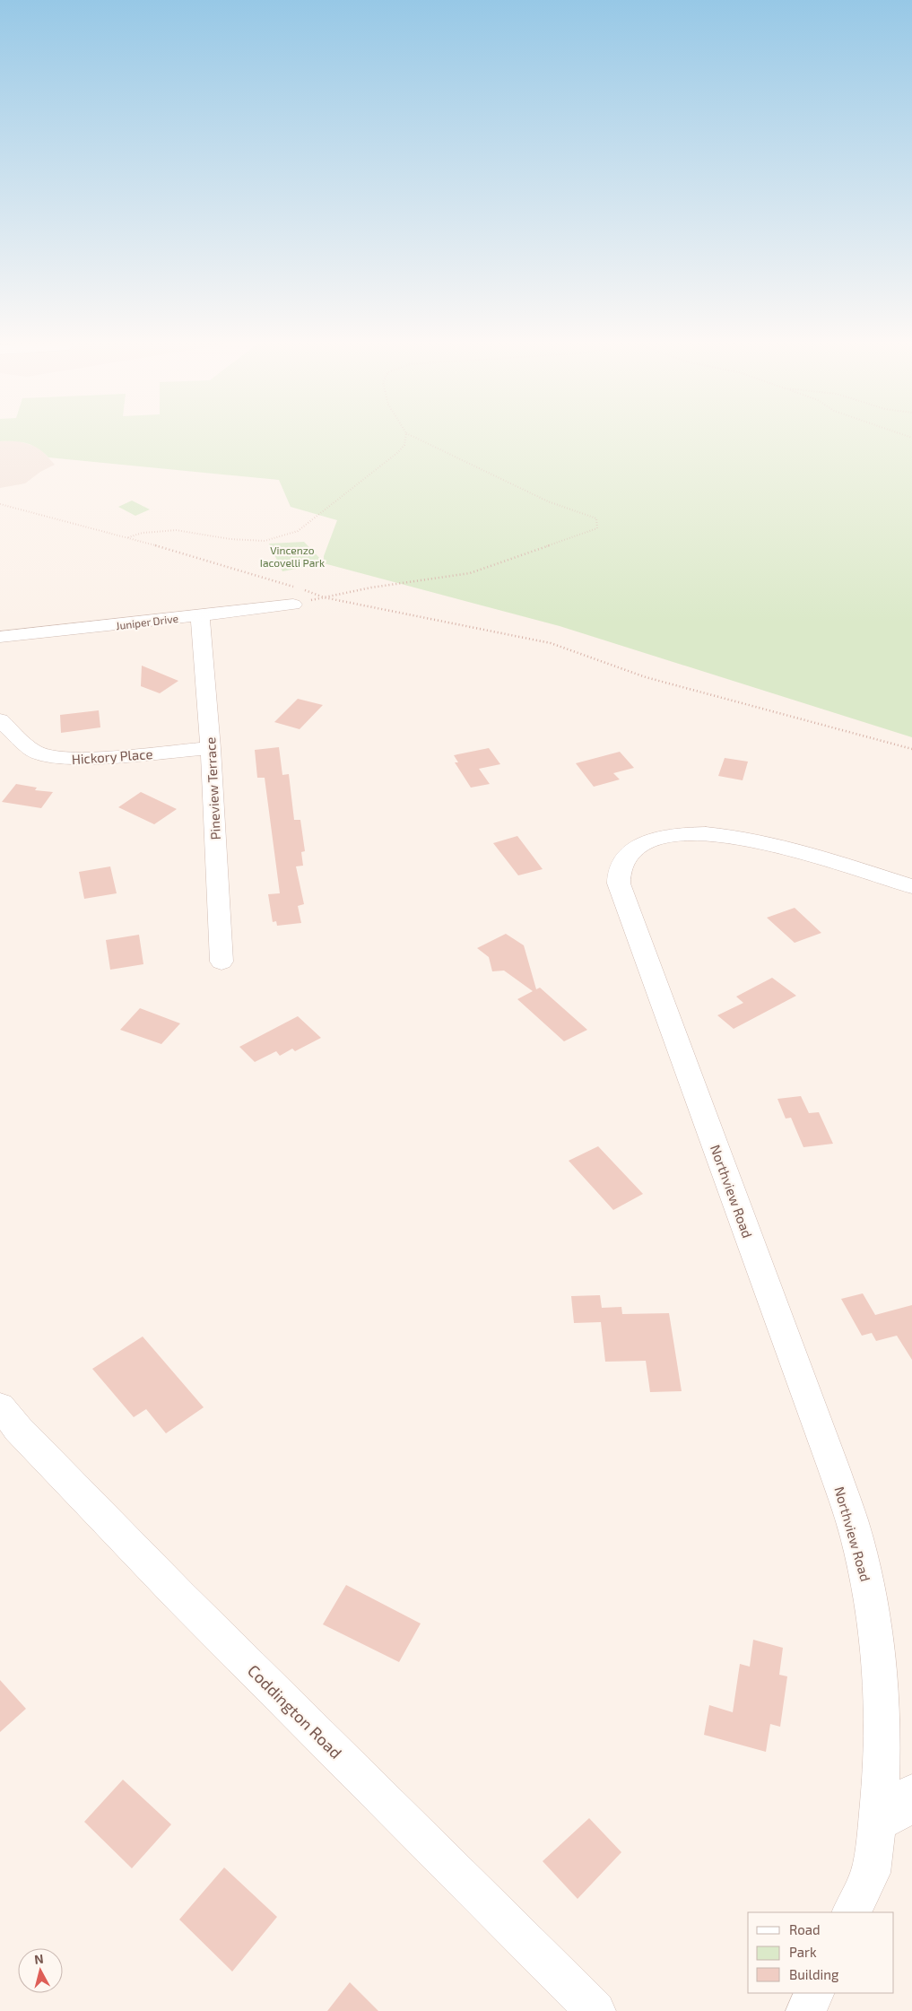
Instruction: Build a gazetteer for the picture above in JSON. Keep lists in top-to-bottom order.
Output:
{
  "streets": {
    "street": [
      "Juniper Drive",
      "Hickory Place",
      "Pineview Terrace",
      "Northview Road",
      "Coddington Road"
    ]
  },
  "crossings": [
    ["Juniper Drive", "Pineview Terrace"],
    ["Hickory Place", "Pineview Terrace"]
  ],
  "parks": ["Vincenzo Iacovelli Park"],
  "legend": ["Road", "Park", "Building"],
  "north": "top"
}
